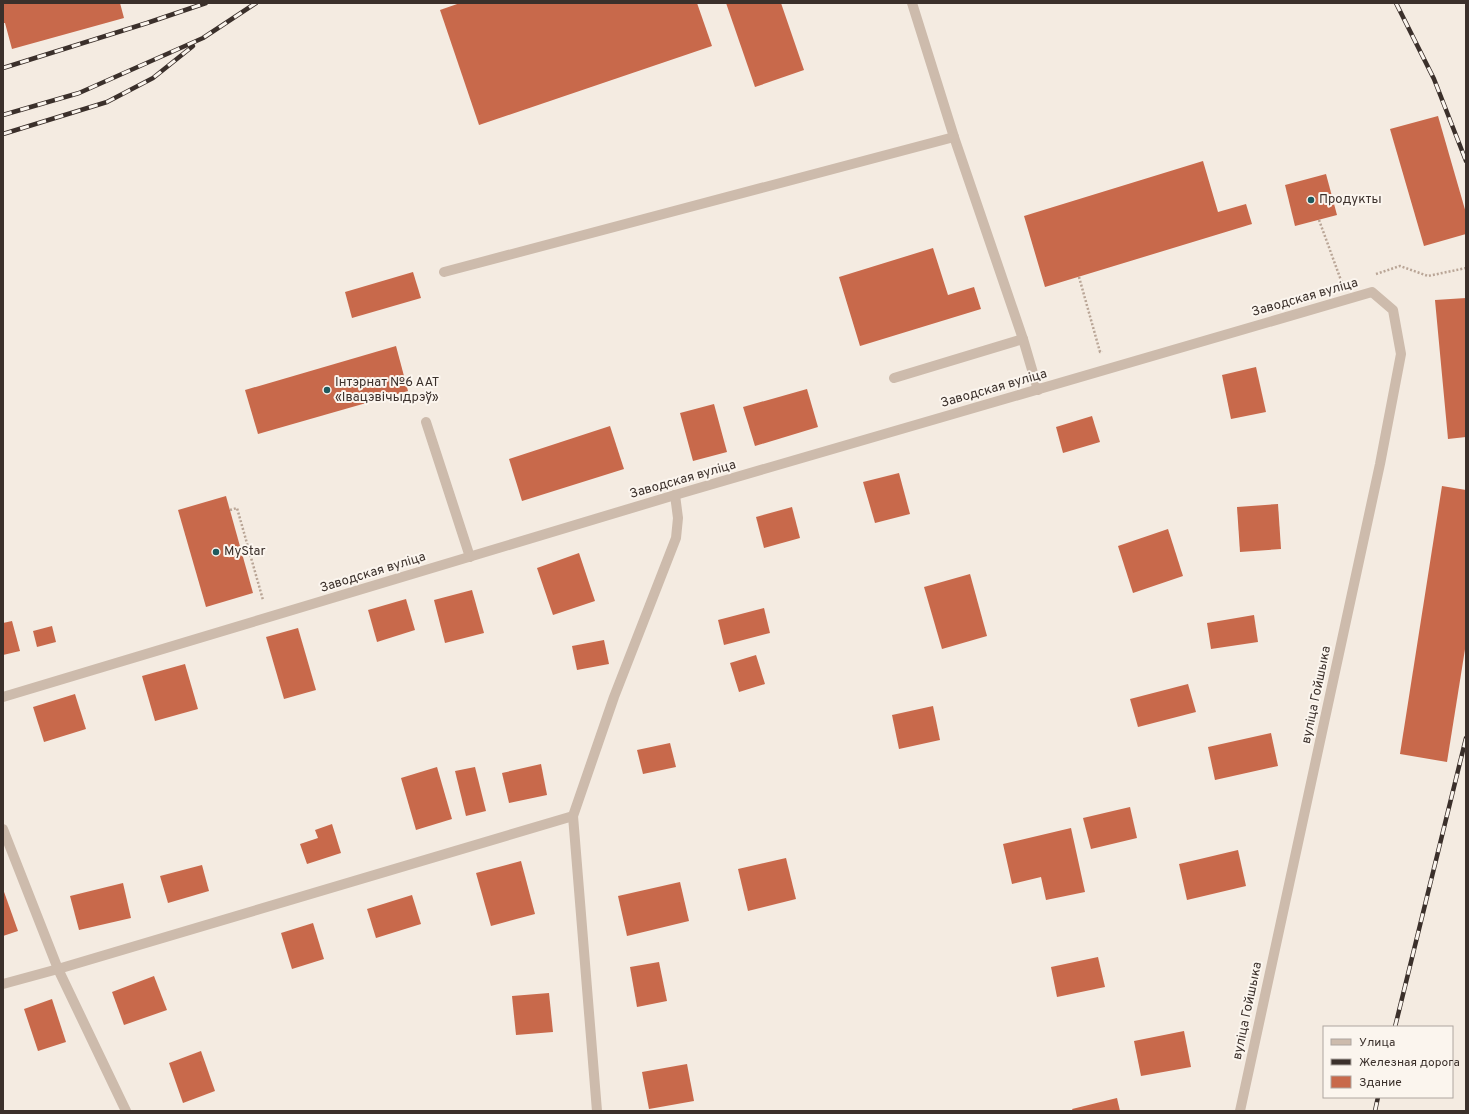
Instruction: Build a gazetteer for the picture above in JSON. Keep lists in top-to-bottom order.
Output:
{
  "streets": {
    "street": ["Заводская вуліца", "вуліца Гойшыка"]
  },
  "crossings": [
    ["Заводская вуліца", "вуліца Гойшыка"]
  ],
  "places": ["Продукты", "Інтэрнат №6 ААТ «Івацэвічыдрэў»", "MyStar"],
  "legend": ["Улица", "Железная дорога", "Здание"]
}
